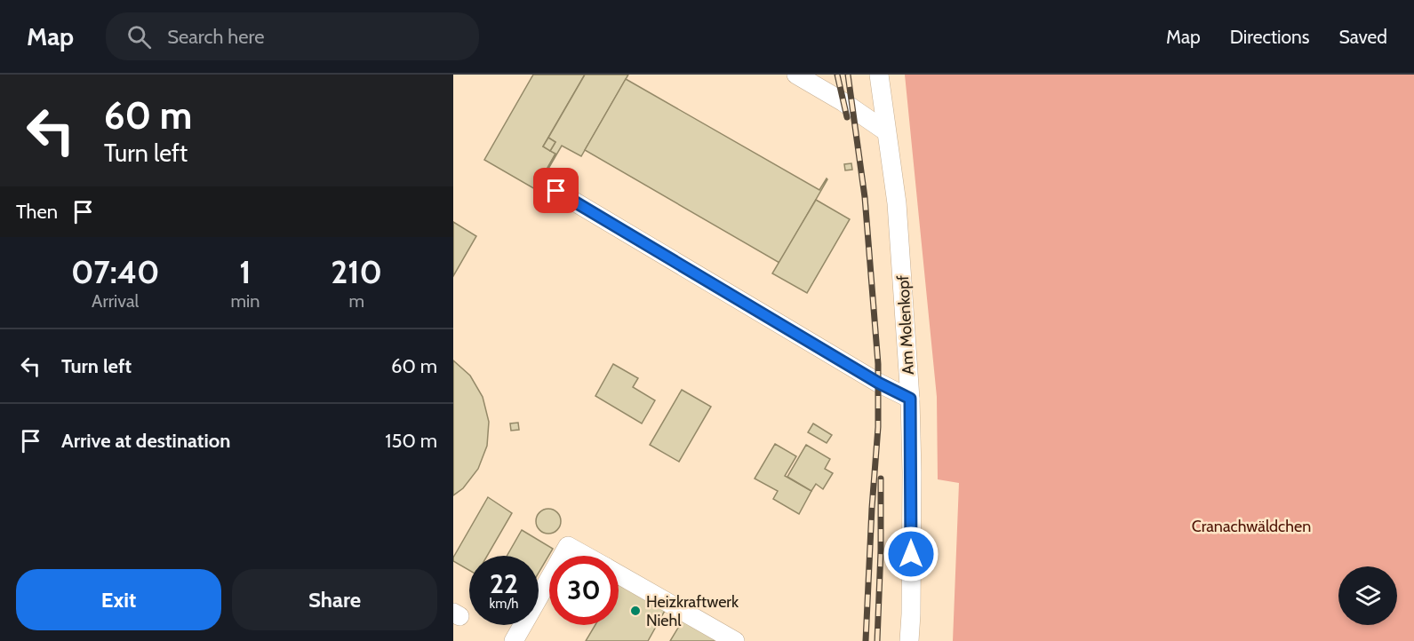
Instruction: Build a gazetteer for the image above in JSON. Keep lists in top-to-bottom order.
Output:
{
  "streets": {
    "street": ["Am Molenkopf"]
  },
  "parks": ["Cranachwäldchen"],
  "places": ["Heizkraftwerk Niehl"],
  "page": {
    "header": "Map",
    "search": "Search here",
    "nav": ["Map", "Directions", "Saved"],
    "turn": ["60 m", "Turn left"],
    "then": "Then",
    "eta": [
      "07:40",
      "Arrival",
      "1",
      "min",
      "210",
      "m"
    ],
    "list": [
      {
        "name": "Turn left",
        "value": "60 m"
      },
      {
        "name": "Arrive at destination",
        "value": "150 m"
      }
    ],
    "speed": "22 km/h",
    "limit": "30",
    "buttons": ["Exit", "Share"]
  }
}
